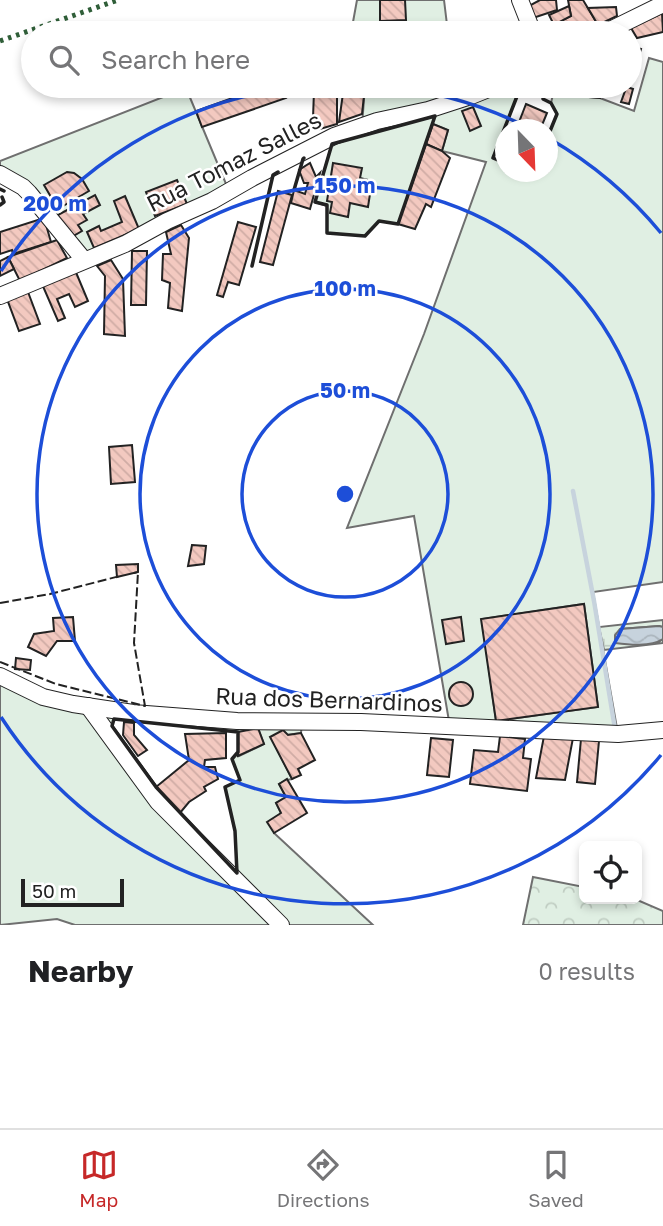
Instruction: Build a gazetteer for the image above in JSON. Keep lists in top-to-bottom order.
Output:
{
  "streets": {
    "street": ["Rua Tomaz Salles", "Rua dos Bernardinos"]
  },
  "scale_bar": "50 m",
  "north": "bottom right",
  "page": {
    "search": "Search here",
    "scale": "50 m",
    "heading": ["Nearby", "0 results"],
    "nav": ["Map", "Directions", "Saved"]
  },
  "rings": [
    "150 m",
    "200 m",
    "100 m",
    "50 m"
  ]
}
